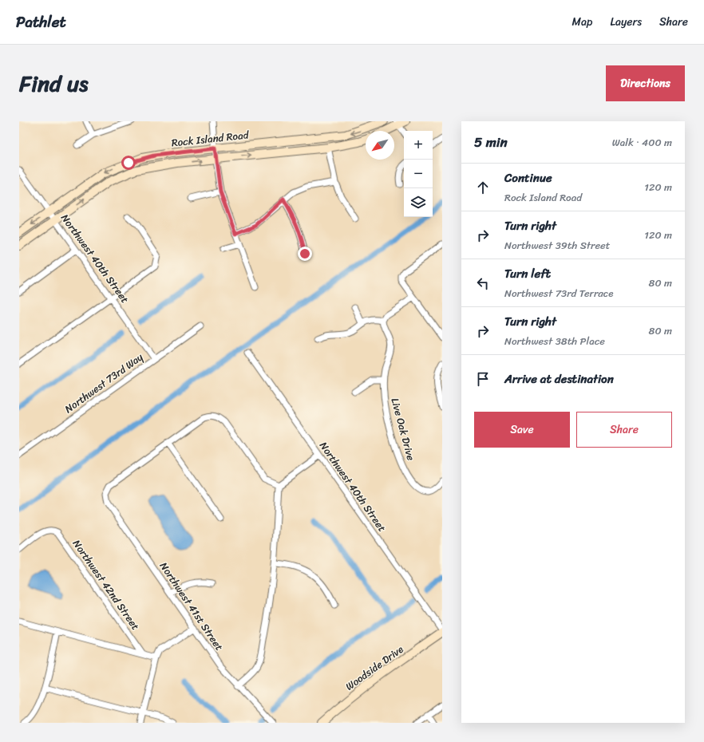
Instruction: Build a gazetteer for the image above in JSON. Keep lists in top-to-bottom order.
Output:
{
  "streets": {
    "main road": ["Rock Island Road", "Woodside Drive"],
    "street": [
      "Northwest 40th Street",
      "Northwest 73rd Way",
      "Live Oak Drive",
      "Northwest 42nd Street",
      "Northwest 41st Street"
    ]
  },
  "crossings": [
    ["Rock Island Road", "Northwest 40th Street"],
    ["Northwest 40th Street", "Northwest 73rd Way"],
    ["Northwest 40th Street", "Woodside Drive"]
  ],
  "north": "bottom left",
  "page": {
    "header": "Pathlet",
    "nav": ["Map", "Layers", "Share"],
    "title": "Find us",
    "buttons": [
      "Directions",
      ["Save", "Share"]
    ],
    "heading": ["5 min", "Walk · 400 m"],
    "map_buttons": ["+", "−"],
    "list": [
      ["Continue", "Rock Island Road", "120 m"],
      ["Turn right", "Northwest 39th Street", "120 m"],
      ["Turn left", "Northwest 73rd Terrace", "80 m"],
      ["Turn right", "Northwest 38th Place", "80 m"],
      "Arrive at destination"
    ]
  }
}
